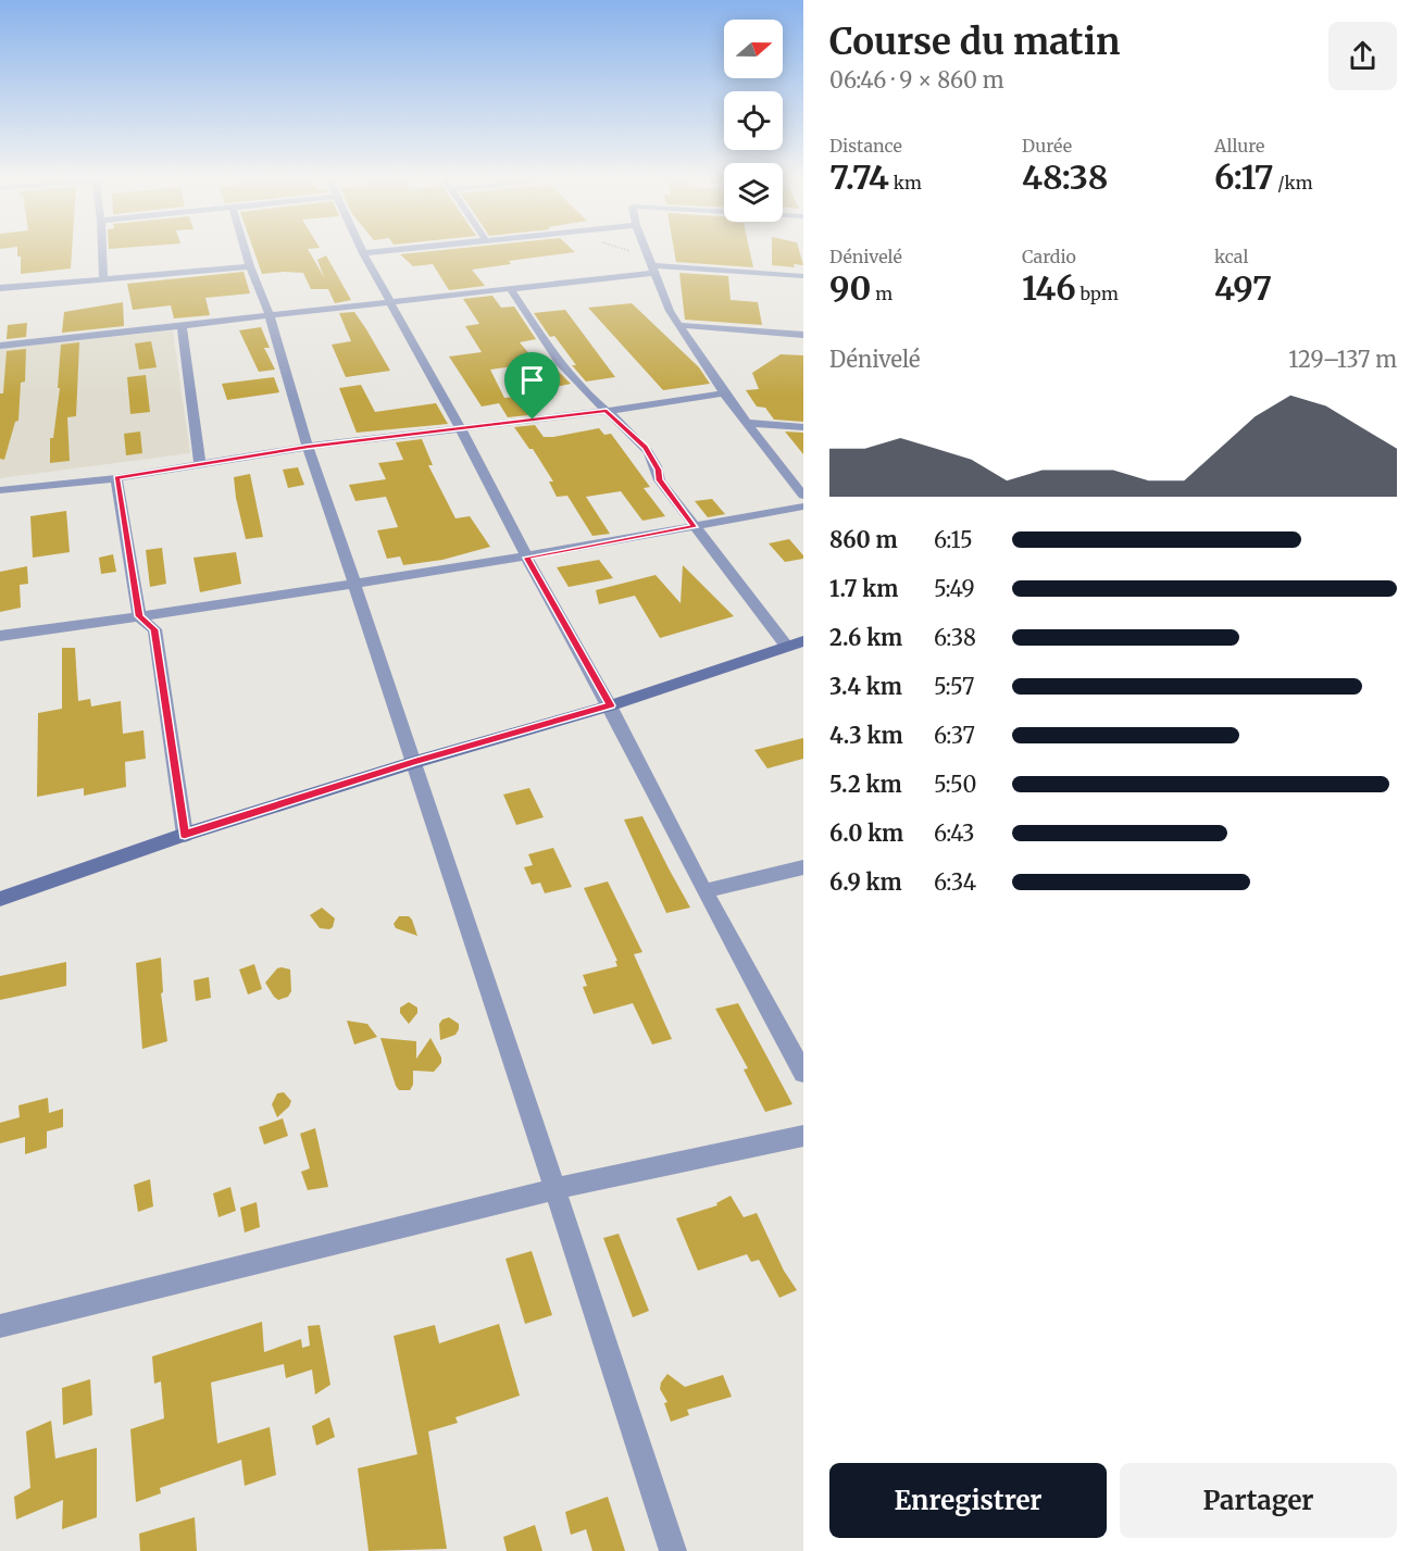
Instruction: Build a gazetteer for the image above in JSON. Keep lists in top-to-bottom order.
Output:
{
  "north": "right",
  "page": {
    "heading": ["Course du matin", "06:46 · 9 × 860 m"],
    "stats": [
      ["Distance", "7.74 km"],
      ["Durée", "48:38"],
      ["Allure", "6:17 /km"],
      ["Dénivelé", "90 m"],
      ["Cardio", "146 bpm"],
      ["kcal", "497"]
    ],
    "chart": ["Dénivelé", "129–137 m"],
    "list": [
      {
        "name": "860 m",
        "note": "6:15"
      },
      {
        "name": "1.7 km",
        "note": "5:49"
      },
      {
        "name": "2.6 km",
        "note": "6:38"
      },
      {
        "name": "3.4 km",
        "note": "5:57"
      },
      {
        "name": "4.3 km",
        "note": "6:37"
      },
      {
        "name": "5.2 km",
        "note": "5:50"
      },
      {
        "name": "6.0 km",
        "note": "6:43"
      },
      {
        "name": "6.9 km",
        "note": "6:34"
      }
    ],
    "buttons": ["Enregistrer", "Partager"]
  }
}
